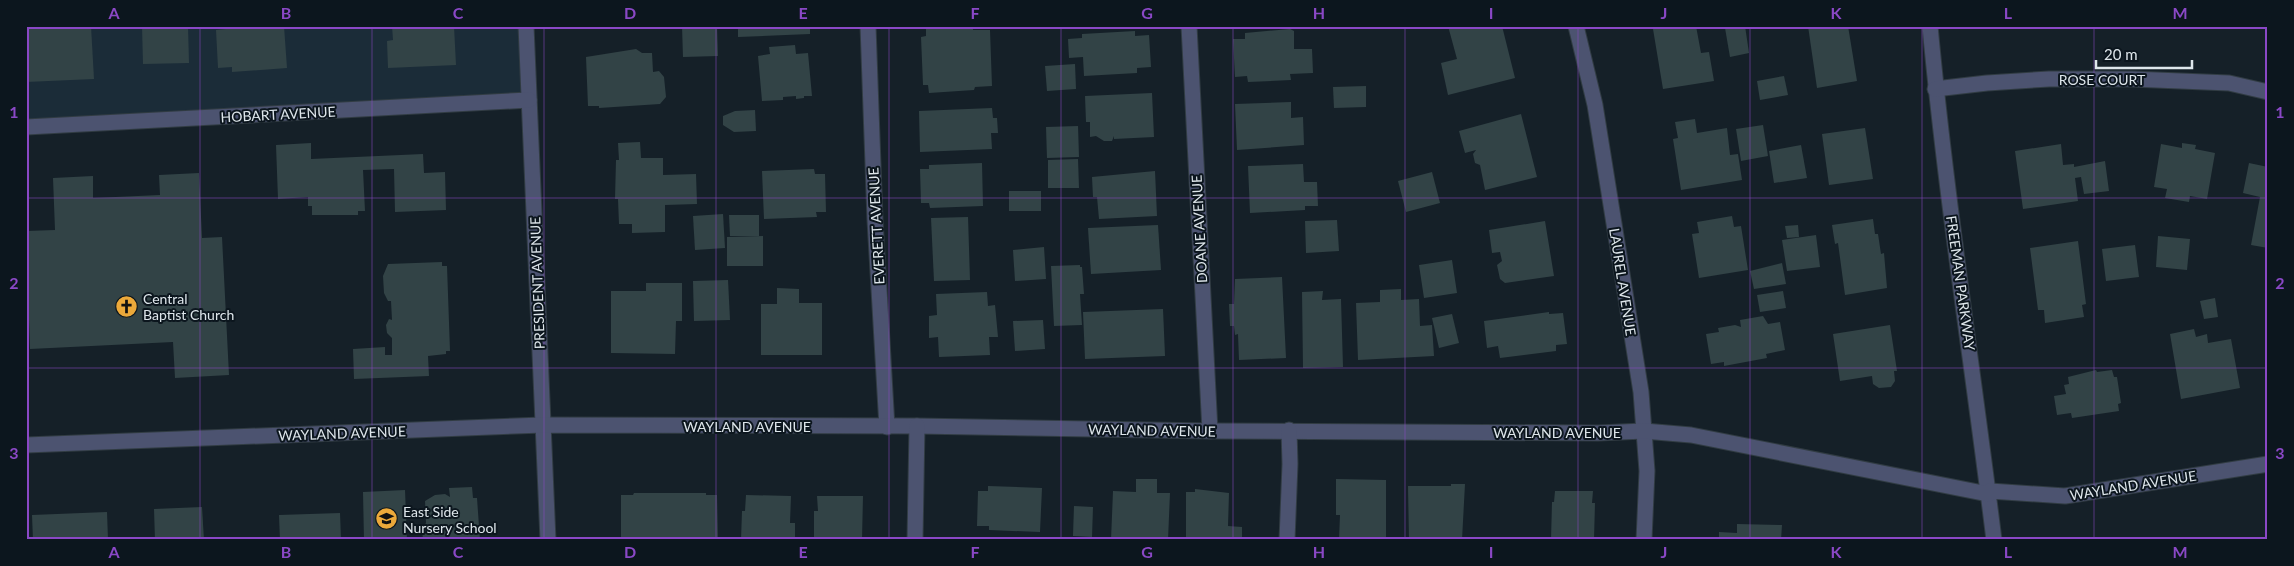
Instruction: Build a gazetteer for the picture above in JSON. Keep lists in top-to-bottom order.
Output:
{
  "streets": {
    "street": [
      "ROSE COURT",
      "HOBART AVENUE",
      "EVERETT AVENUE",
      "DOANE AVENUE",
      "LAUREL AVENUE",
      "PRESIDENT AVENUE",
      "FREEMAN PARKWAY",
      "WAYLAND AVENUE"
    ]
  },
  "crossings": [
    ["ROSE COURT", "FREEMAN PARKWAY"],
    ["HOBART AVENUE", "PRESIDENT AVENUE"],
    ["EVERETT AVENUE", "WAYLAND AVENUE"],
    ["DOANE AVENUE", "WAYLAND AVENUE"],
    ["LAUREL AVENUE", "WAYLAND AVENUE"],
    ["PRESIDENT AVENUE", "WAYLAND AVENUE"],
    ["FREEMAN PARKWAY", "WAYLAND AVENUE"]
  ],
  "places": {
    "church": ["Central Baptist Church"],
    "school or university": ["East Side Nursery School"]
  },
  "scale_bar": "20 m",
  "grid": {
    "columns": [
      "A",
      "B",
      "C",
      "D",
      "E",
      "F",
      "G",
      "H",
      "I",
      "J",
      "K",
      "L",
      "M"
    ],
    "rows": ["1", "2", "3"]
  }
}
